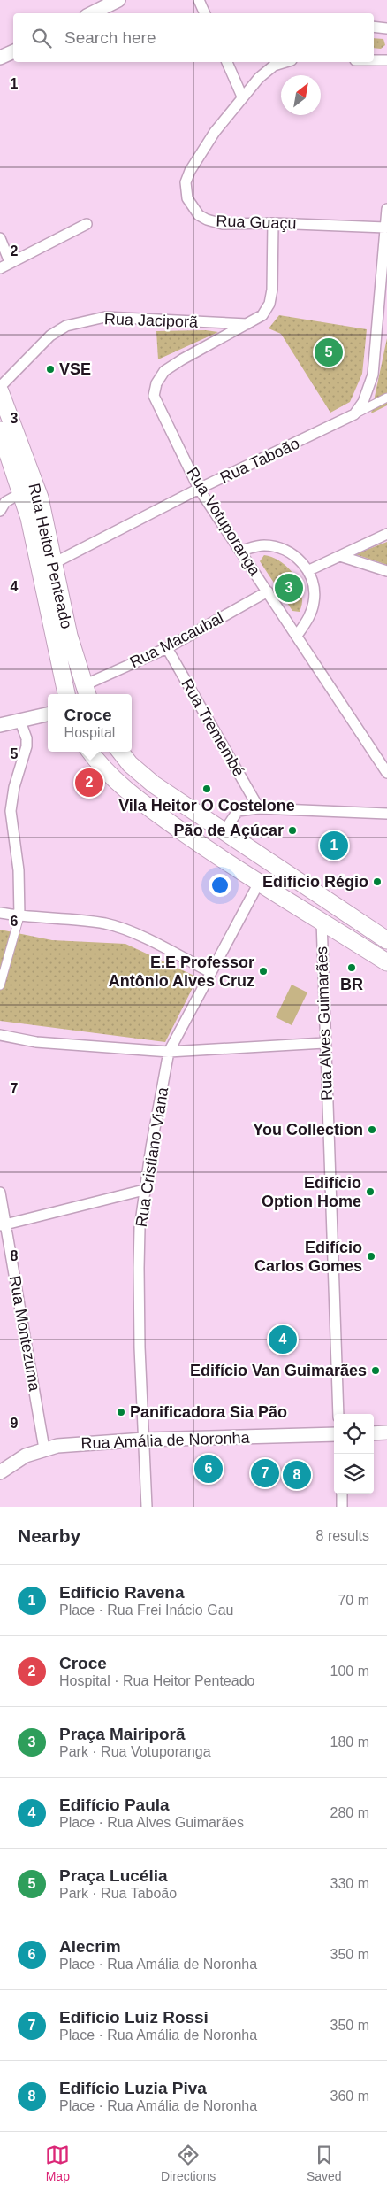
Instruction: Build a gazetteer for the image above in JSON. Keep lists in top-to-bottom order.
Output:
{
  "streets": {
    "main road": ["Rua Heitor Penteado"],
    "street": [
      "Rua Guaçu",
      "Rua Jaciporã",
      "Rua Taboão",
      "Rua Votuporanga",
      "Rua Macaubal",
      "Rua Tremembé",
      "Rua Alves Guimarães",
      "Rua Cristiano Viana",
      "Rua Montezuma",
      "Rua Amália de Noronha"
    ]
  },
  "crossings": [
    ["Rua Guaçu", "Rua Votuporanga"],
    ["Rua Jaciporã", "Rua Votuporanga"],
    ["Rua Taboão", "Rua Votuporanga"],
    ["Rua Taboão", "Rua Heitor Penteado"],
    ["Rua Votuporanga", "Rua Macaubal"],
    ["Rua Heitor Penteado", "Rua Macaubal"],
    ["Rua Macaubal", "Rua Tremembé"],
    ["Rua Cristiano Viana", "Rua Amália de Noronha"],
    ["Rua Montezuma", "Rua Amália de Noronha"]
  ],
  "places": [
    "VSE",
    "Vila Heitor O Costelone",
    "Pão de Açúcar",
    "Edifício Régio",
    "BR",
    "E.E Professor Antônio Alves Cruz",
    "You Collection",
    "Edifício Option Home",
    "Edifício Carlos Gomes",
    "Edifício Van Guimarães",
    "Panificadora Sia Pão"
  ],
  "north": "top right",
  "page": {
    "search": "Search here",
    "pins": [
      "5",
      "3",
      "2",
      "1",
      "4",
      "6",
      "7",
      "8"
    ],
    "popup": ["Croce", "Hospital"],
    "heading": ["Nearby", "8 results"],
    "list": [
      {
        "mark": "1",
        "name": "Edifício Ravena",
        "note": "Place · Rua Frei Inácio Gau",
        "value": "70 m"
      },
      {
        "mark": "2",
        "name": "Croce",
        "note": "Hospital · Rua Heitor Penteado",
        "value": "100 m"
      },
      {
        "mark": "3",
        "name": "Praça Mairiporã",
        "note": "Park · Rua Votuporanga",
        "value": "180 m"
      },
      {
        "mark": "4",
        "name": "Edifício Paula",
        "note": "Place · Rua Alves Guimarães",
        "value": "280 m"
      },
      {
        "mark": "5",
        "name": "Praça Lucélia",
        "note": "Park · Rua Taboão",
        "value": "330 m"
      },
      {
        "mark": "6",
        "name": "Alecrim",
        "note": "Place · Rua Amália de Noronha",
        "value": "350 m"
      },
      {
        "mark": "7",
        "name": "Edifício Luiz Rossi",
        "note": "Place · Rua Amália de Noronha",
        "value": "350 m"
      },
      {
        "mark": "8",
        "name": "Edifício Luzia Piva",
        "note": "Place · Rua Amália de Noronha",
        "value": "360 m"
      }
    ],
    "nav": ["Map", "Directions", "Saved"]
  },
  "grid": {
    "rows": [
      "1",
      "2",
      "3",
      "4",
      "5",
      "6",
      "7",
      "8",
      "9"
    ]
  }
}
